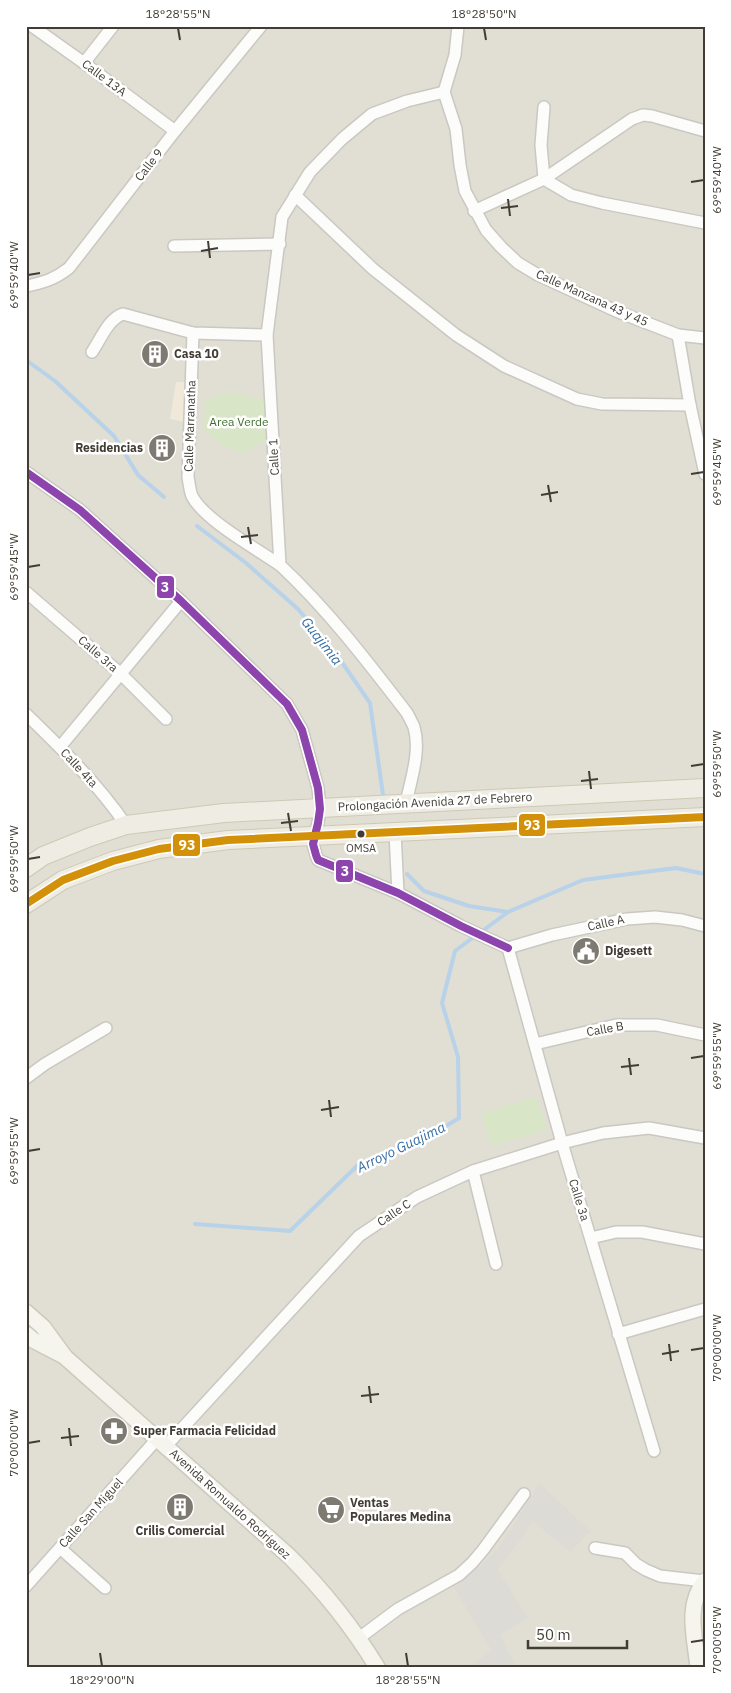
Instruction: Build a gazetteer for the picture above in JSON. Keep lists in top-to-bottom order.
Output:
{
  "streets": {
    "main road": ["Prolongación Avenida 27 de Febrero", "Avenida Romualdo Rodríguez"],
    "street": [
      "Calle 13A",
      "Calle 9",
      "Calle Manzana 43 y 45",
      "Calle Marranatha",
      "Calle 1",
      "Calle 3ra",
      "Calle 4ta",
      "Calle A",
      "Calle B",
      "Calle 3a",
      "Calle C",
      "Calle San Miguel"
    ]
  },
  "crossings": [
    ["Calle 13A", "Calle 9"],
    ["Calle Manzana 43 y 45", "Calle 1"],
    ["Calle Marranatha", "Calle 1"],
    ["Calle 4ta", "Prolongación Avenida 27 de Febrero"],
    ["Calle A", "Calle 3a"],
    ["Calle B", "Calle 3a"],
    ["Calle 3a", "Calle C"],
    ["Calle C", "Avenida Romualdo Rodríguez"],
    ["Calle C", "Calle San Miguel"],
    ["Avenida Romualdo Rodríguez", "Calle San Miguel"]
  ],
  "water": ["Guajimia", "Arroyo Guajima"],
  "parks": ["Area Verde"],
  "places": {
    "building": ["Casa 10", "Residencias", "Crilis Comercial"],
    "other": ["OMSA"],
    "public building": ["Digesett"],
    "pharmacy": ["Super Farmacia Felicidad"],
    "supermarket": ["Ventas Populares Medina"]
  },
  "lines": ["transit line 3", "transit line 93"],
  "scale_bar": "50 m",
  "coordinates": [
    "18°28'55\"N",
    "18°28'50\"N",
    "69°59'40\"W",
    "69°59'45\"W",
    "69°59'50\"W",
    "69°59'55\"W",
    "70°00'00\"W",
    "70°00'05\"W",
    "18°29'00\"N"
  ]
}
